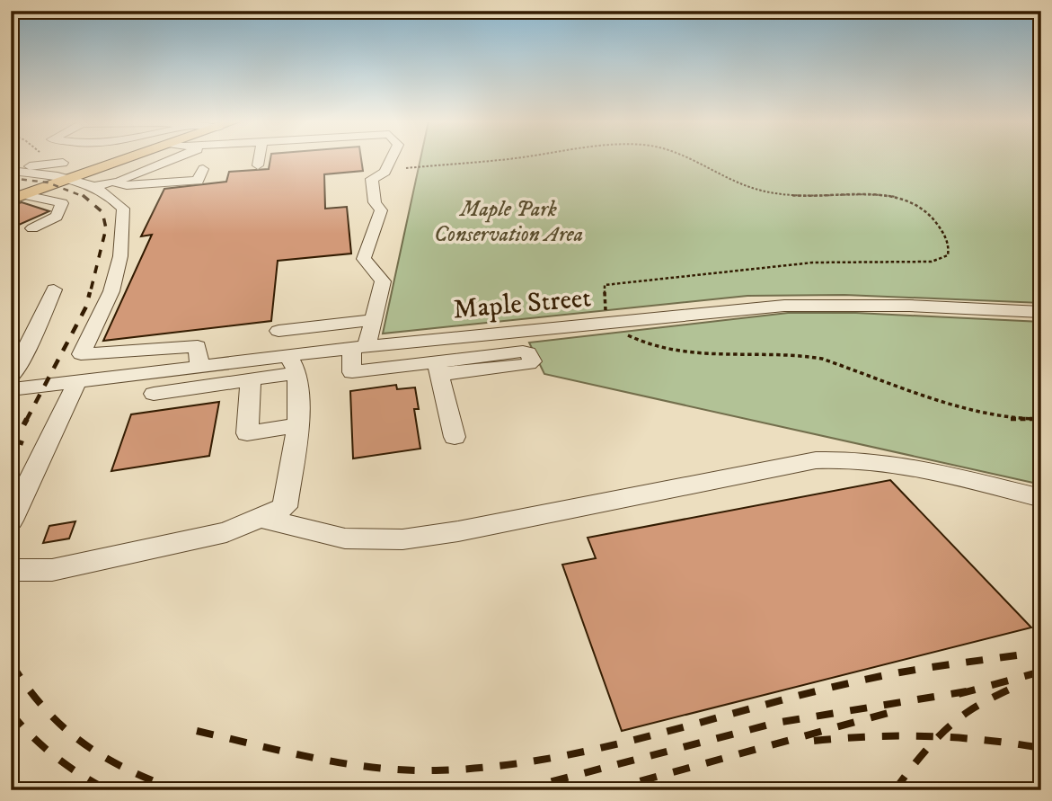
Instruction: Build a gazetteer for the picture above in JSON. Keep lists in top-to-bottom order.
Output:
{
  "streets": {
    "street": ["Maple Street"]
  },
  "parks": ["Maple Park Conservation Area"]
}
